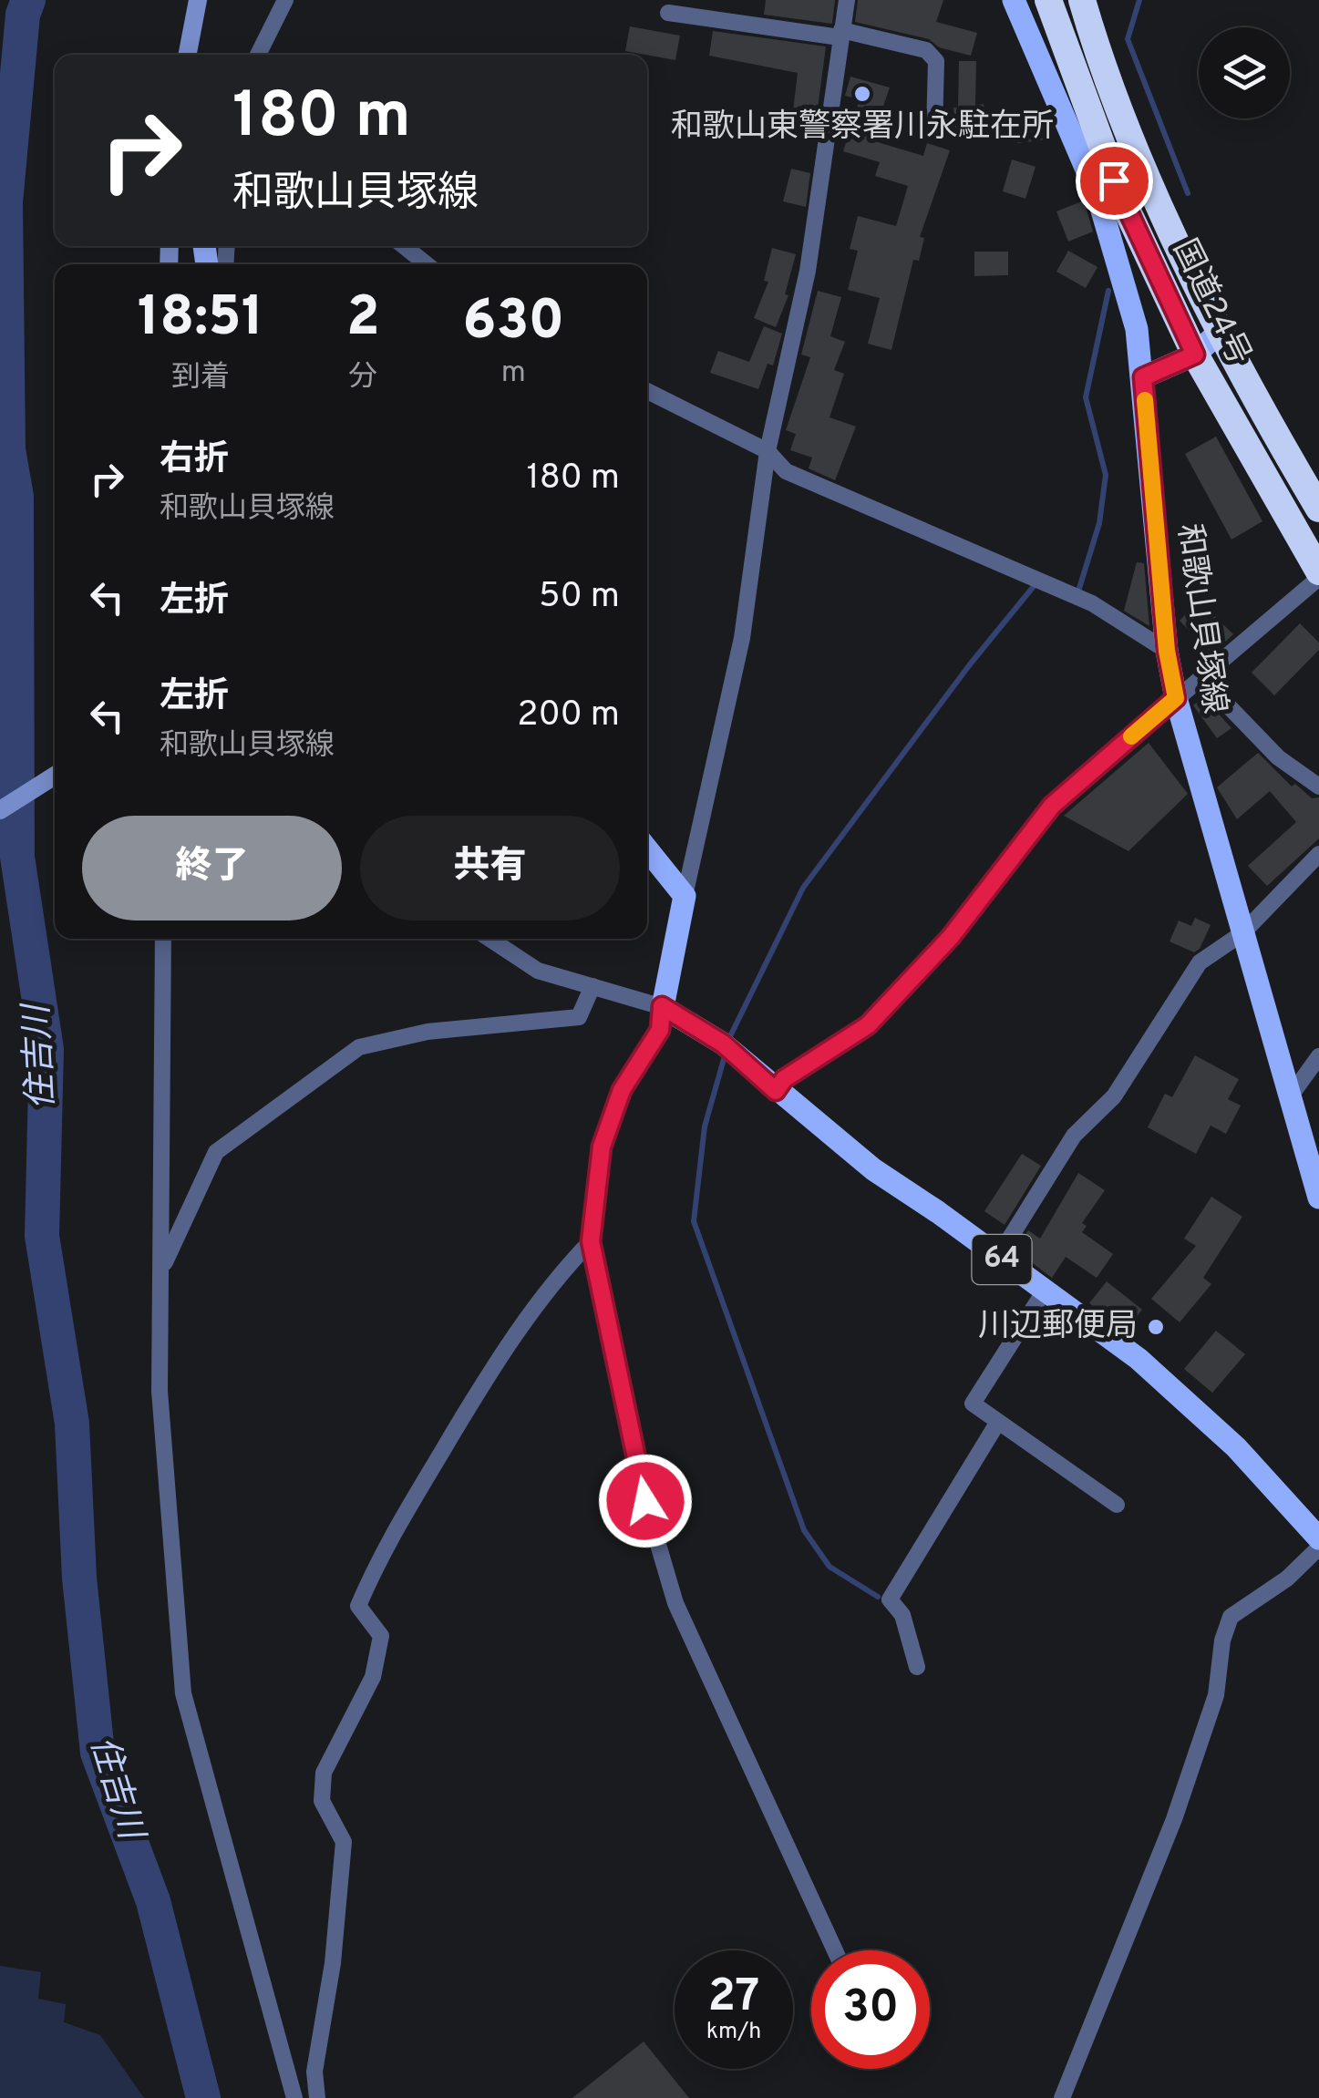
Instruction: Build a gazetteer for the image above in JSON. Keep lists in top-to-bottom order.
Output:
{
  "streets": {
    "highway": ["国道24号"],
    "main road": ["和歌山貝塚線", "64"]
  },
  "water": ["住吉川"],
  "places": ["和歌山東警察署川永駐在所", "川辺郵便局"],
  "page": {
    "turn": ["180 m", "和歌山貝塚線"],
    "eta": [
      "18:51",
      "到着",
      "2",
      "分",
      "630",
      "m"
    ],
    "list": [
      {
        "name": "右折",
        "note": "和歌山貝塚線",
        "value": "180 m"
      },
      {
        "name": "左折",
        "value": "50 m"
      },
      {
        "name": "左折",
        "note": "和歌山貝塚線",
        "value": "200 m"
      }
    ],
    "buttons": ["終了", "共有"],
    "speed": "27 km/h",
    "limit": "30"
  }
}
